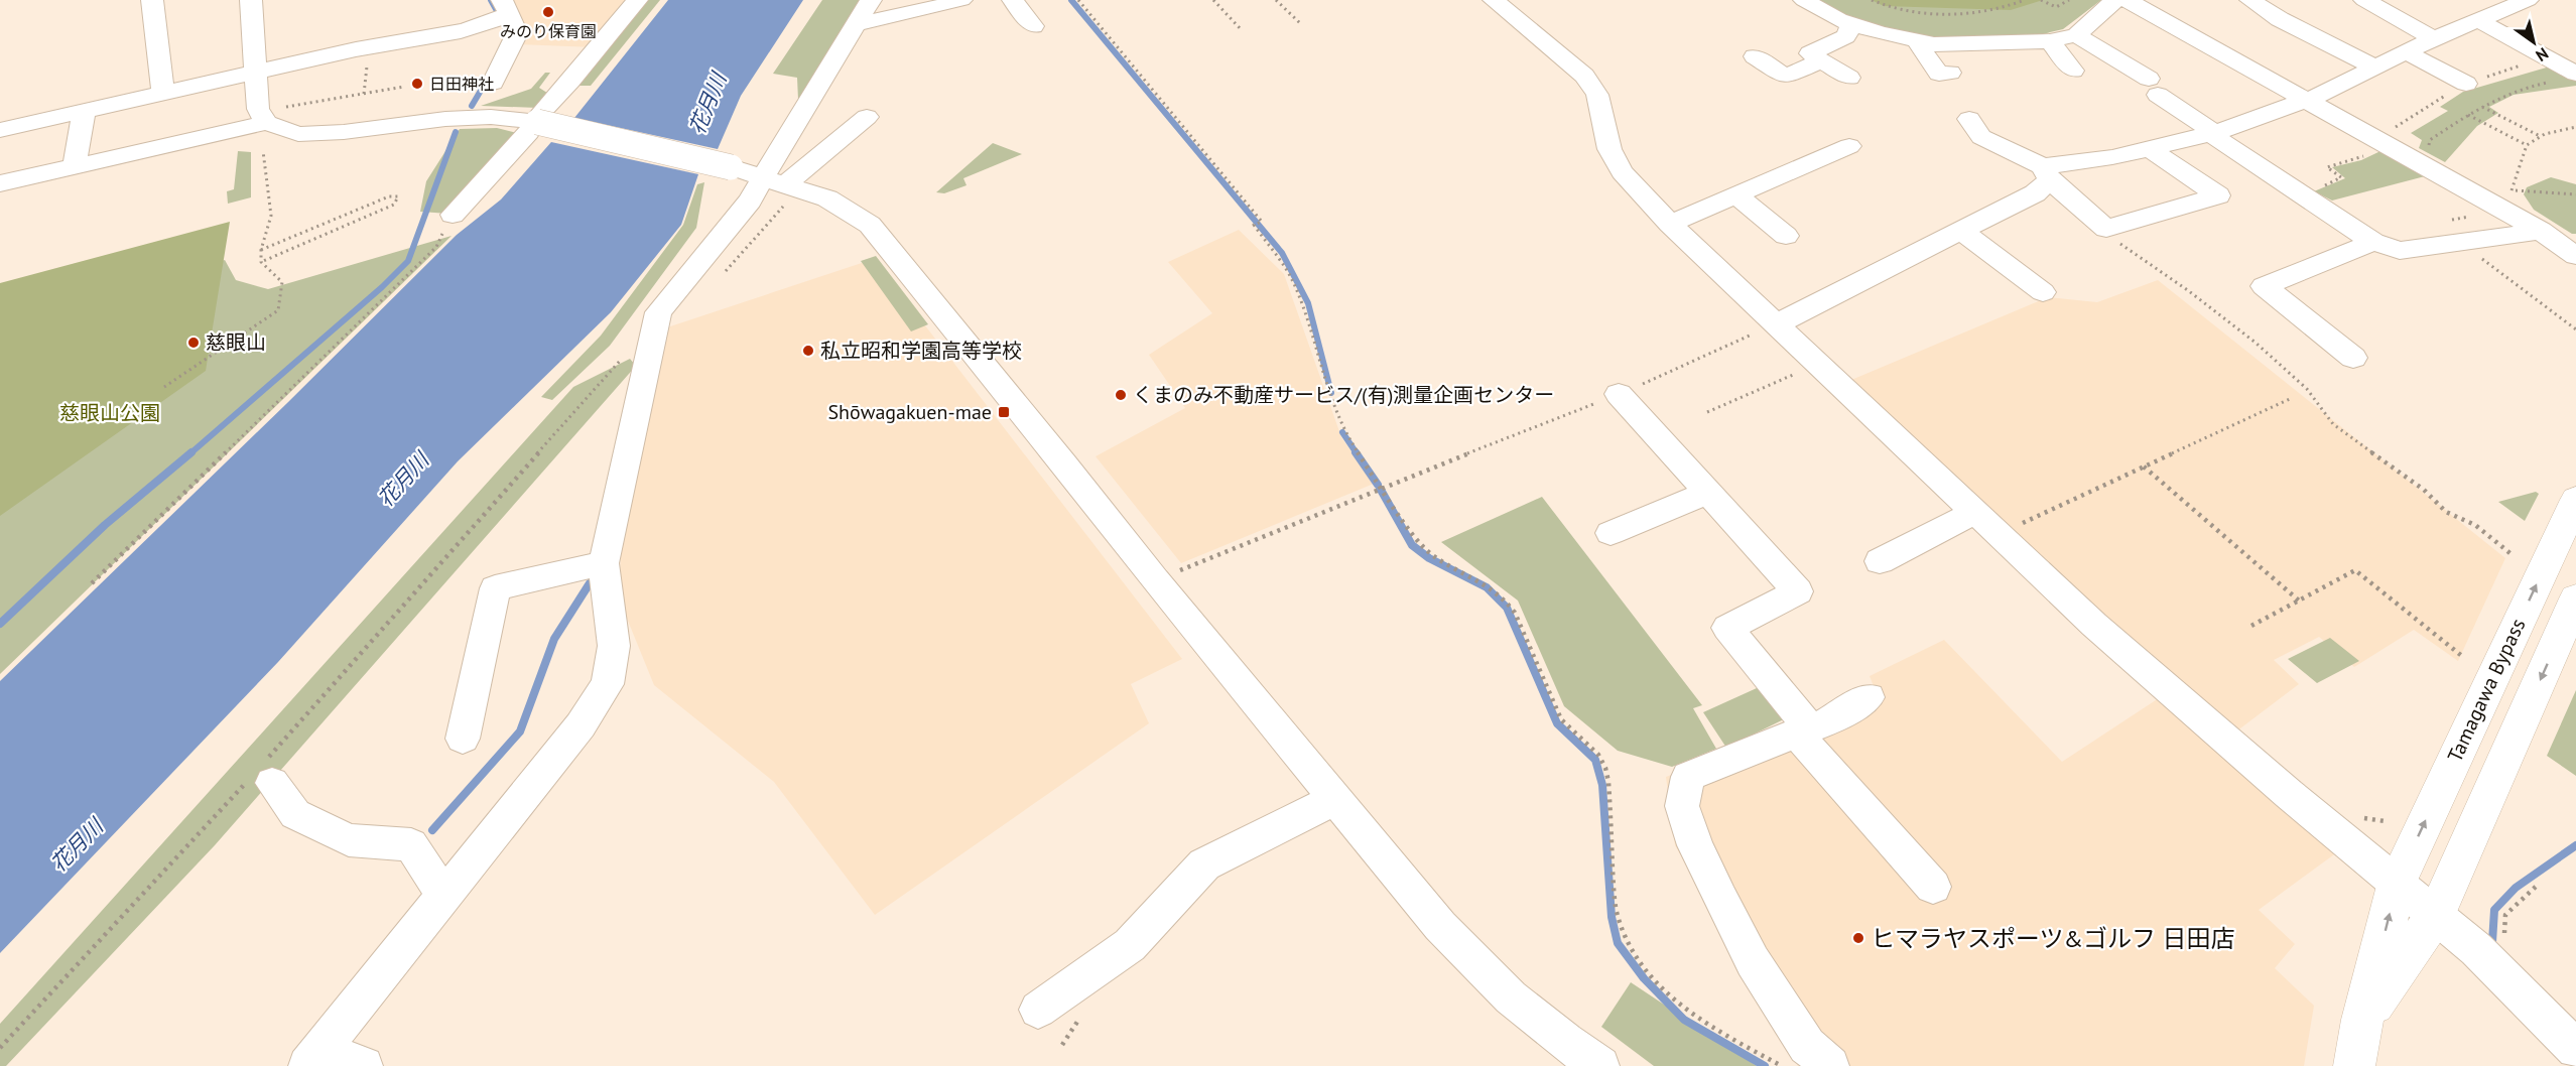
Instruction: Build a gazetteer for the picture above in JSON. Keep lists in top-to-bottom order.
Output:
{
  "streets": {
    "highway": ["Tamagawa Bypass"]
  },
  "water": ["花月川"],
  "parks": ["慈眼山公園"],
  "places": {
    "other": [
      "みのり保育園",
      "日田神社",
      "慈眼山",
      "私立昭和学園高等学校",
      "くまのみ不動産サービス/(有)測量企画センター",
      "ヒマラヤスポーツ&ゴルフ 日田店"
    ],
    "transit": ["Shōwagakuen-mae"]
  },
  "north": "bottom right"
}
